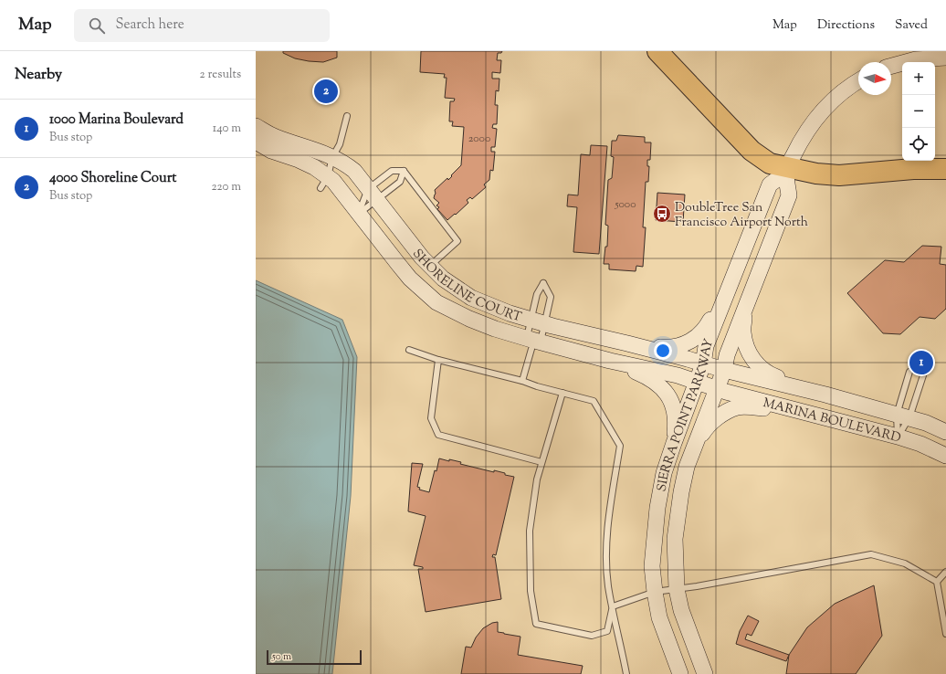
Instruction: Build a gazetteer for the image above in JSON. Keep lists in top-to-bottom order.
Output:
{
  "streets": {
    "street": ["SHORELINE COURT", "SIERRA POINT PARKWAY", "MARINA BOULEVARD"]
  },
  "crossings": [
    ["SHORELINE COURT", "SIERRA POINT PARKWAY"],
    ["SHORELINE COURT", "MARINA BOULEVARD"],
    ["SIERRA POINT PARKWAY", "MARINA BOULEVARD"]
  ],
  "places": {
    "bus stop": ["DoubleTree San Francisco Airport North"]
  },
  "house_numbers": ["2000", "5000"],
  "scale_bar": "50 m",
  "north": "right",
  "page": {
    "header": "Map",
    "search": "Search here",
    "nav": ["Map", "Directions", "Saved"],
    "heading": ["Nearby", "2 results"],
    "map_buttons": ["+", "−"],
    "pins": ["2", "1"],
    "list": [
      {
        "mark": "1",
        "name": "1000 Marina Boulevard",
        "note": "Bus stop",
        "value": "140 m"
      },
      {
        "mark": "2",
        "name": "4000 Shoreline Court",
        "note": "Bus stop",
        "value": "220 m"
      }
    ],
    "scale": "50 m"
  }
}
